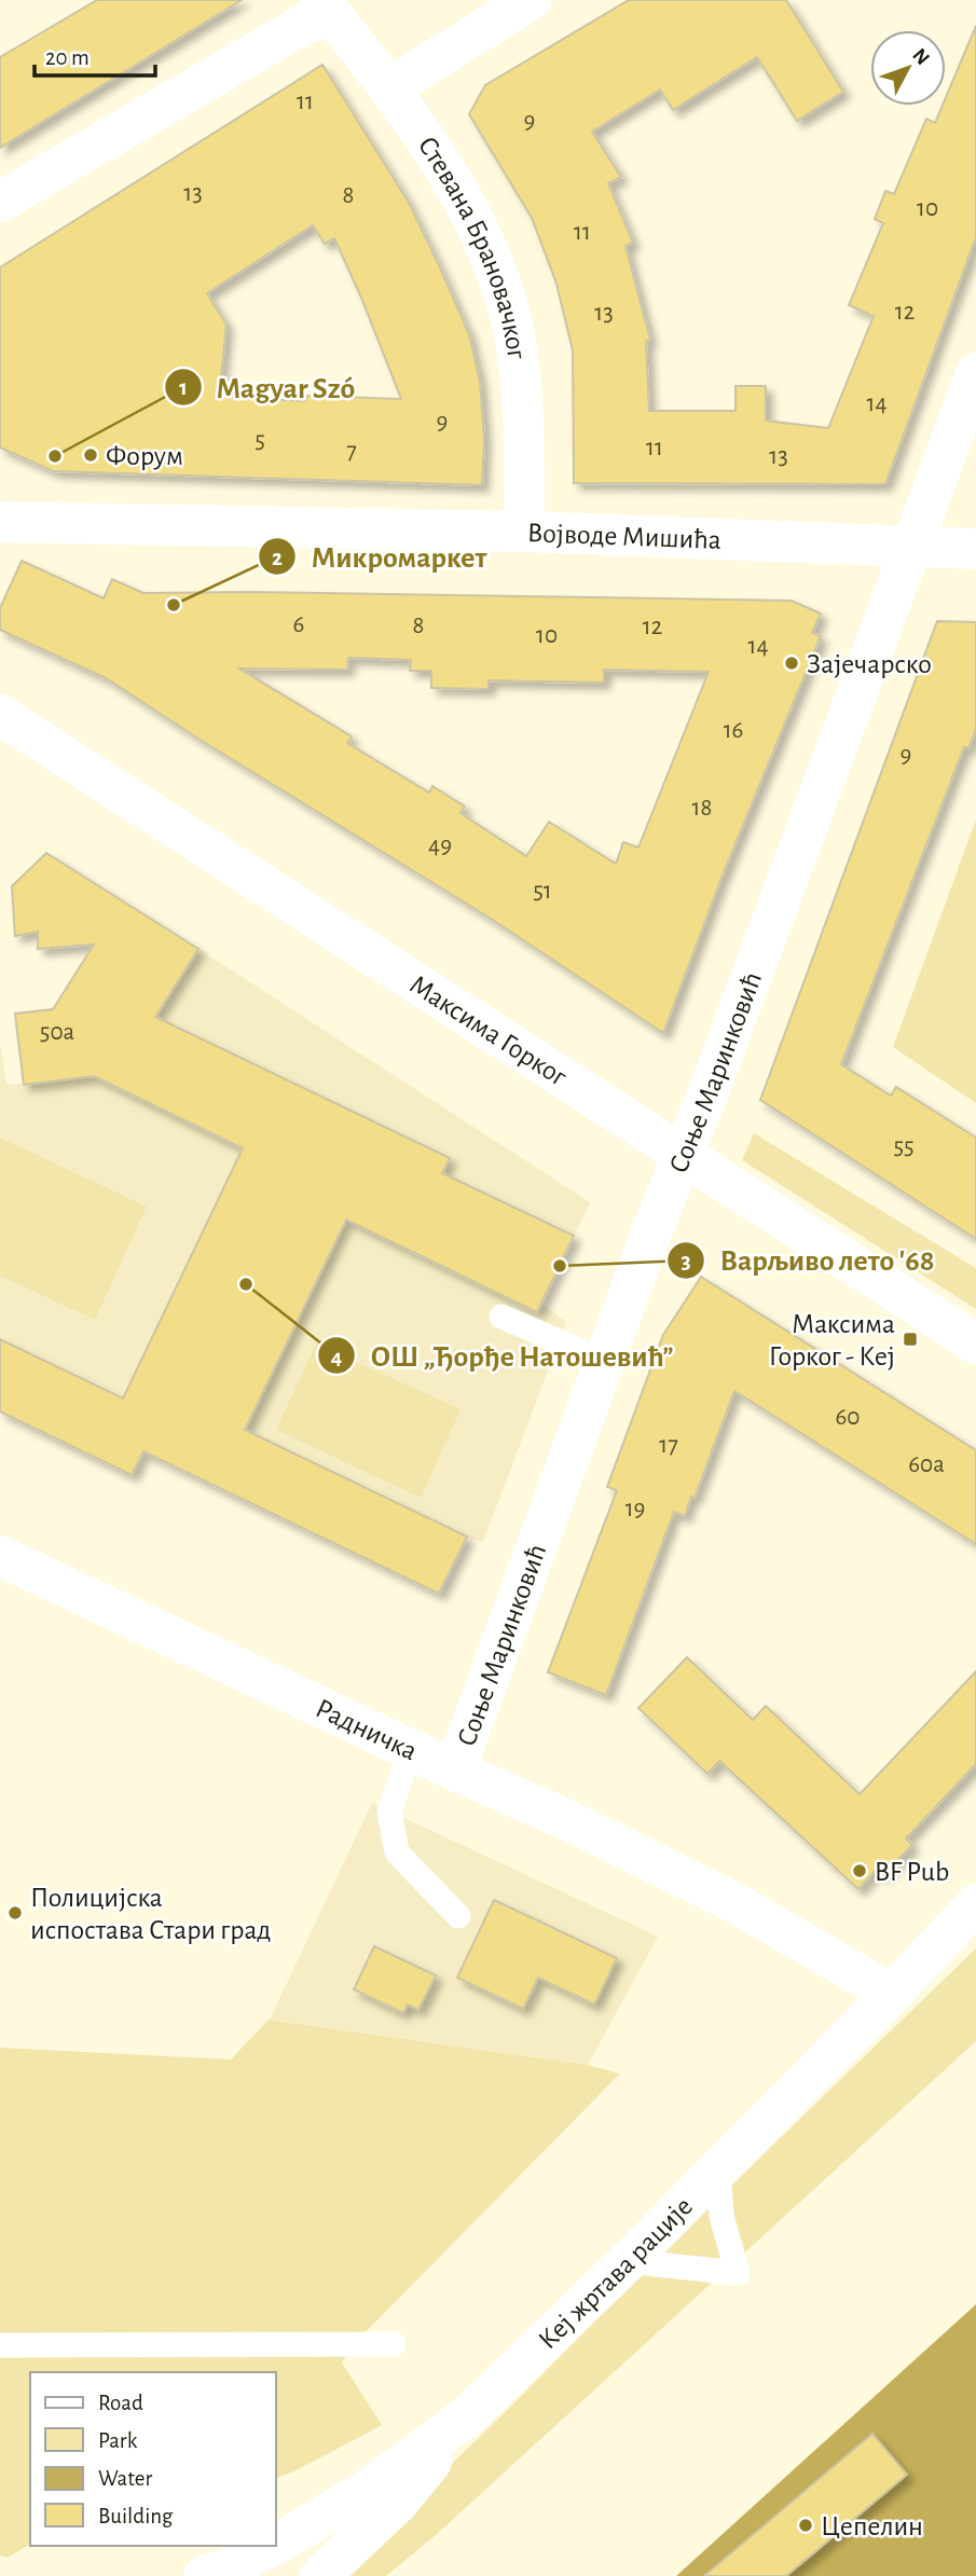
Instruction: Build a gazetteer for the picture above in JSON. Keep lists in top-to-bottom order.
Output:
{
  "streets": {
    "street": [
      "Стевана Брановачког",
      "Војводе Мишића",
      "Максима Горког",
      "Соње Маринковић",
      "Радничка",
      "Кеј жртава рације"
    ]
  },
  "crossings": [
    ["Стевана Брановачког", "Војводе Мишића"],
    ["Војводе Мишића", "Соње Маринковић"],
    ["Максима Горког", "Соње Маринковић"],
    ["Соње Маринковић", "Радничка"],
    ["Радничка", "Кеј жртава рације"]
  ],
  "places": {
    "other": [
      "Форум",
      "Magyar Szó",
      "Микромаркет",
      "Зајечарско",
      "Варљиво лето '68",
      "ОШ „Ђорђе Натошевић”",
      "BF Pub",
      "Полицијска испостава Стари град",
      "Цепелин"
    ],
    "transit": ["Максима Горког - Кеј"]
  },
  "house_numbers": [
    "11",
    "9",
    "13",
    "8",
    "10",
    "11",
    "12",
    "13",
    "14",
    "9",
    "5",
    "11",
    "7",
    "13",
    "6",
    "8",
    "12",
    "10",
    "14",
    "16",
    "9",
    "18",
    "49",
    "51",
    "50a",
    "55",
    "60",
    "17",
    "60a",
    "19"
  ],
  "legend": [
    "Road",
    "Park",
    "Water",
    "Building"
  ],
  "scale_bar": "20 m",
  "north": "top right"
}
